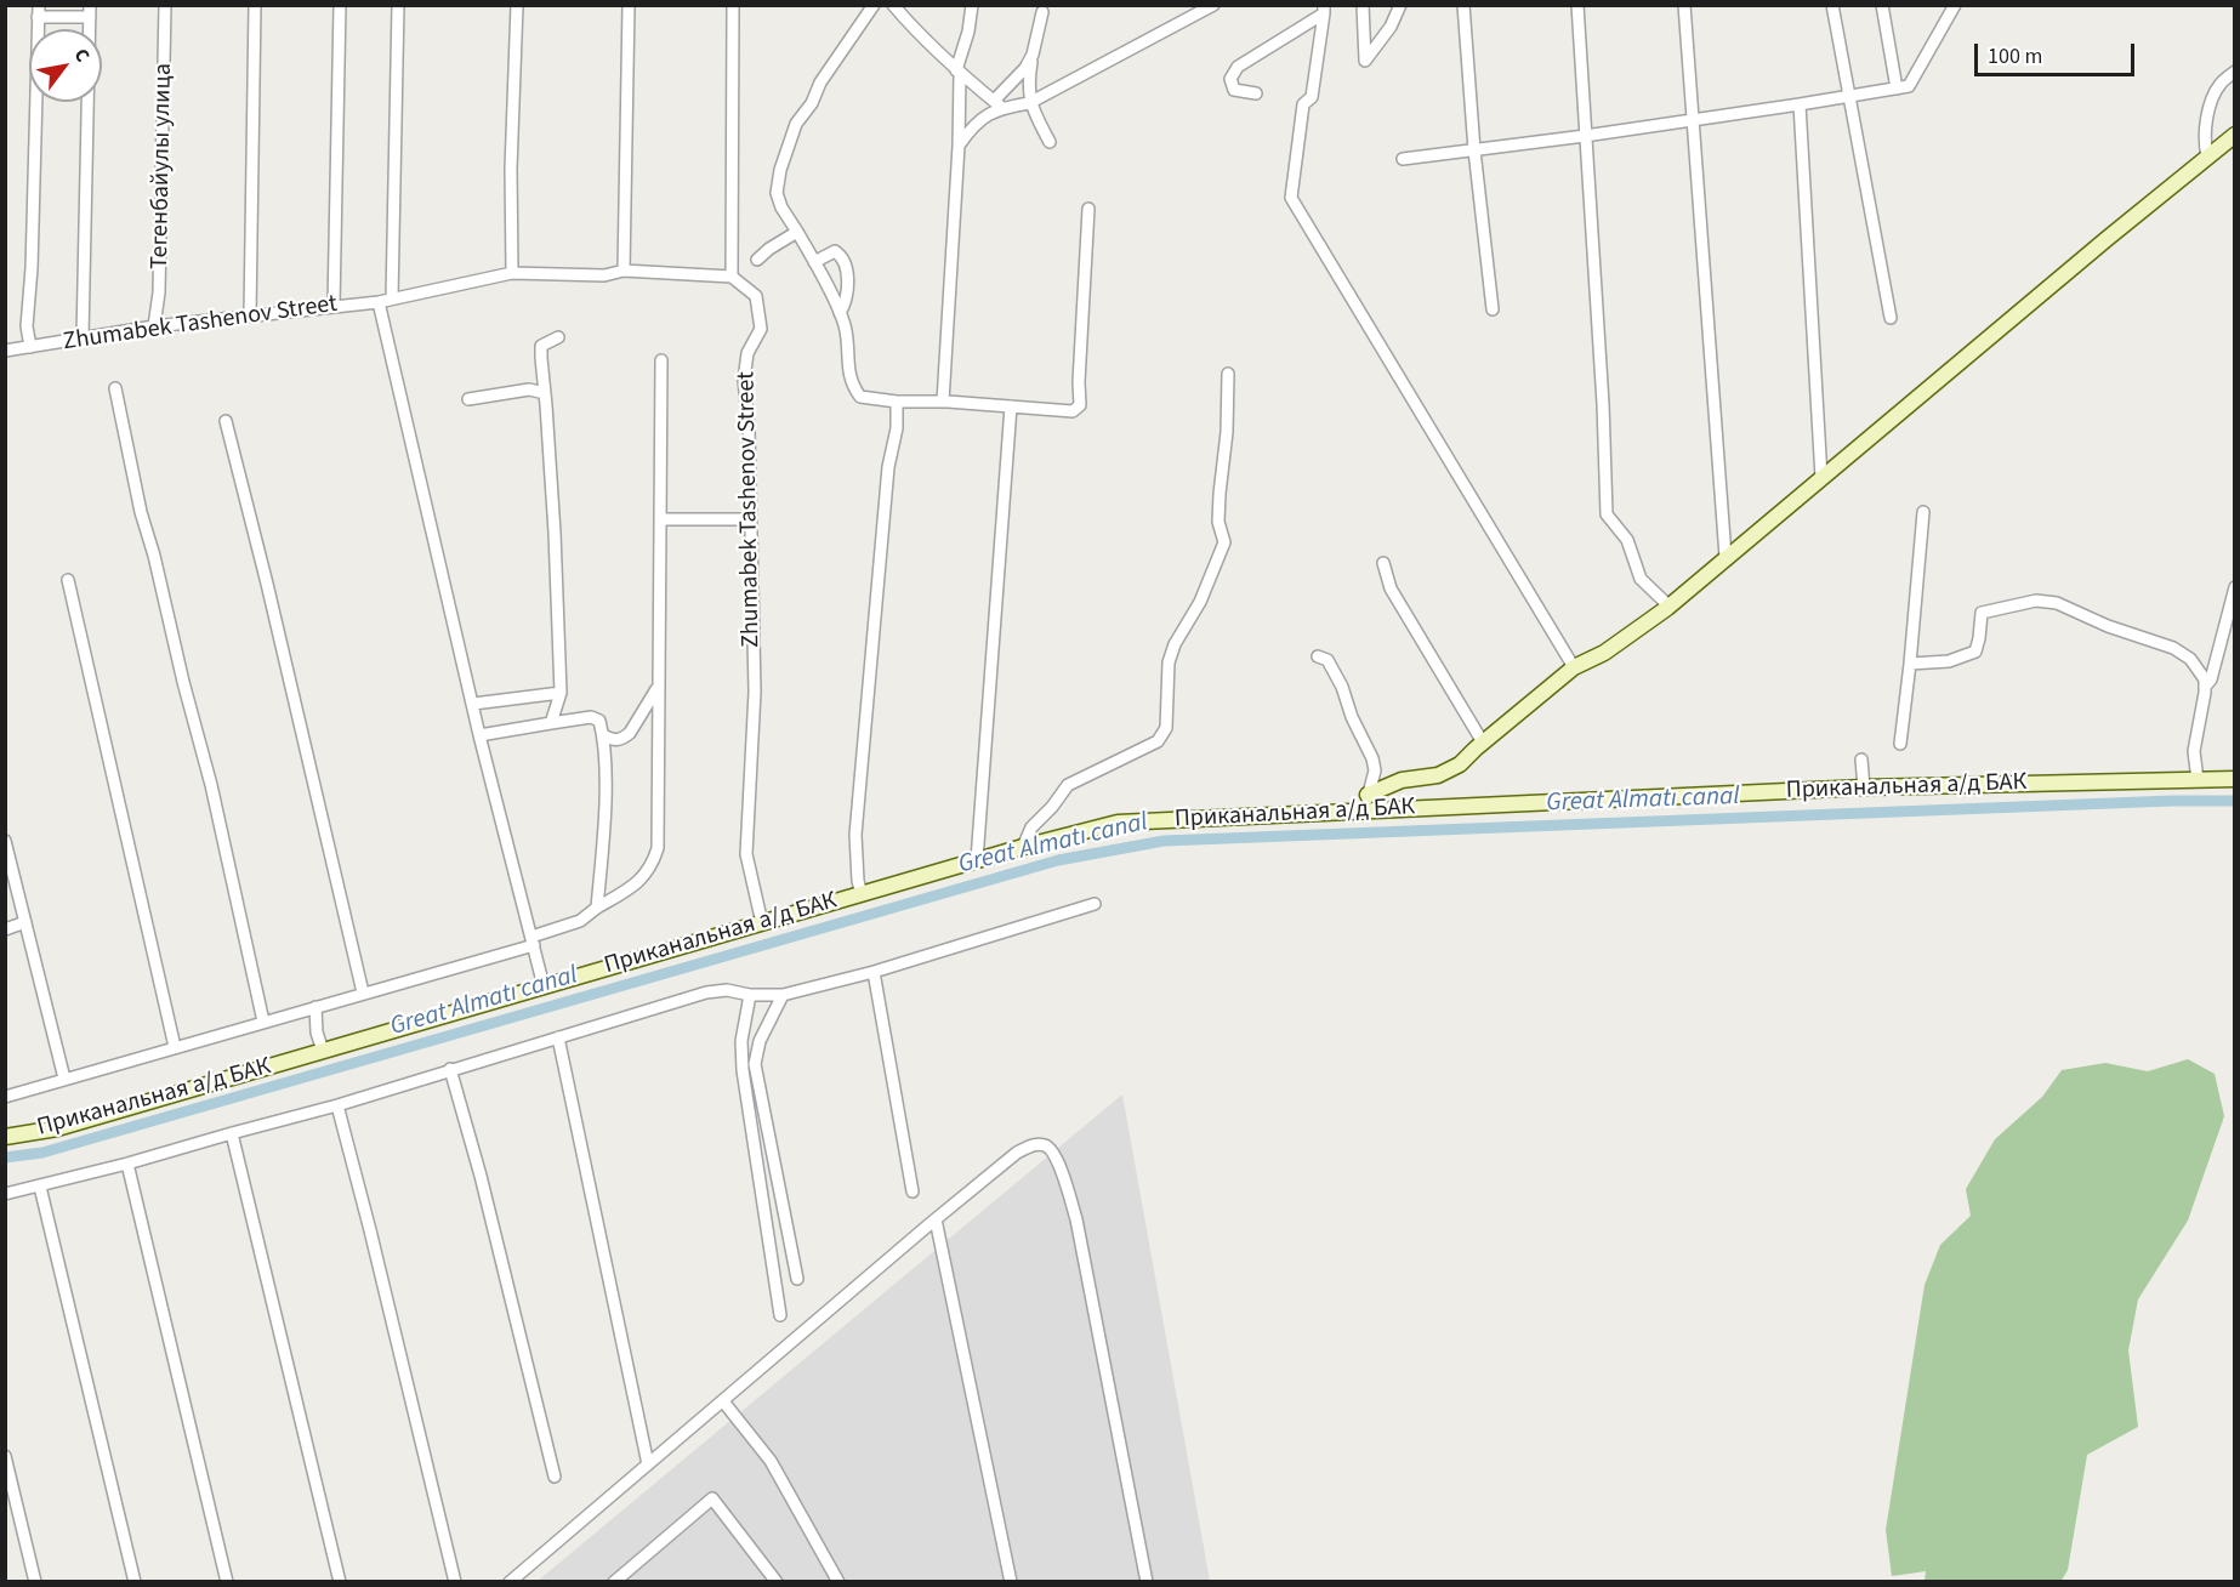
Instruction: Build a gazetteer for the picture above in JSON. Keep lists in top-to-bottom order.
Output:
{
  "streets": {
    "main road": ["Приканальная а/д БАК"],
    "street": ["Тегенбайулы улица", "Zhumabek Tashenov Street"]
  },
  "crossings": [
    ["Тегенбайулы улица", "Zhumabek Tashenov Street"],
    ["Zhumabek Tashenov Street", "Приканальная а/д БАК"]
  ],
  "water": ["Great Almatı canal"],
  "scale_bar": "100 m",
  "north": "top right"
}
